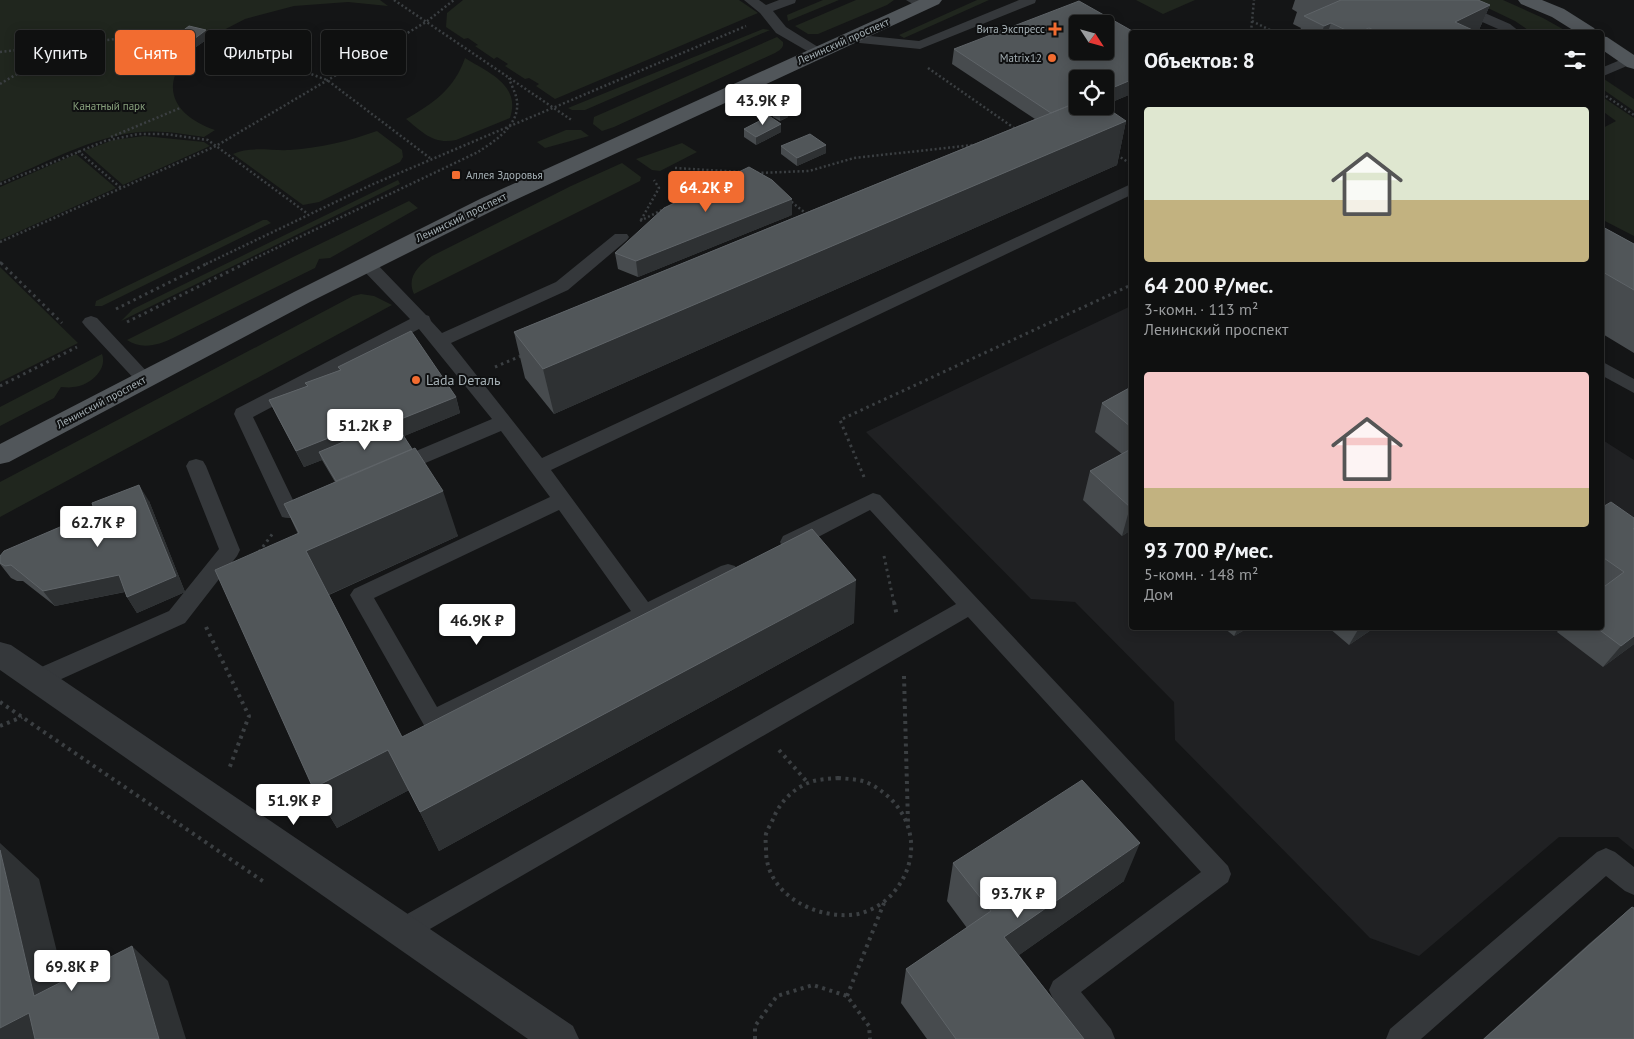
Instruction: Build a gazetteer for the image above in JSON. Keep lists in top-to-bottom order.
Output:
{
  "streets": {
    "main road": ["Ленинский проспект"]
  },
  "parks": ["Канатный парк"],
  "places": {
    "health": ["Вита Экспресс"],
    "other": ["Matrix12", "Lada Dеталь"],
    "transit": ["Аллея Здоровья"]
  },
  "north": "bottom right",
  "page": {
    "chip": [
      "Купить",
      "Снять",
      "Фильтры",
      "Новое"
    ],
    "heading": "Объектов: 8",
    "price": [
      "43.9K ₽",
      "64.2K ₽",
      "51.2K ₽",
      "62.7K ₽",
      "46.9K ₽",
      "51.9K ₽",
      "93.7K ₽",
      "69.8K ₽"
    ],
    "list": [
      {
        "name": "64 200 ₽/мес.",
        "note": "3-комн. · 113 m² · Ленинский проспект"
      },
      {
        "name": "93 700 ₽/мес.",
        "note": "5-комн. · 148 m² · Дом"
      }
    ]
  }
}
